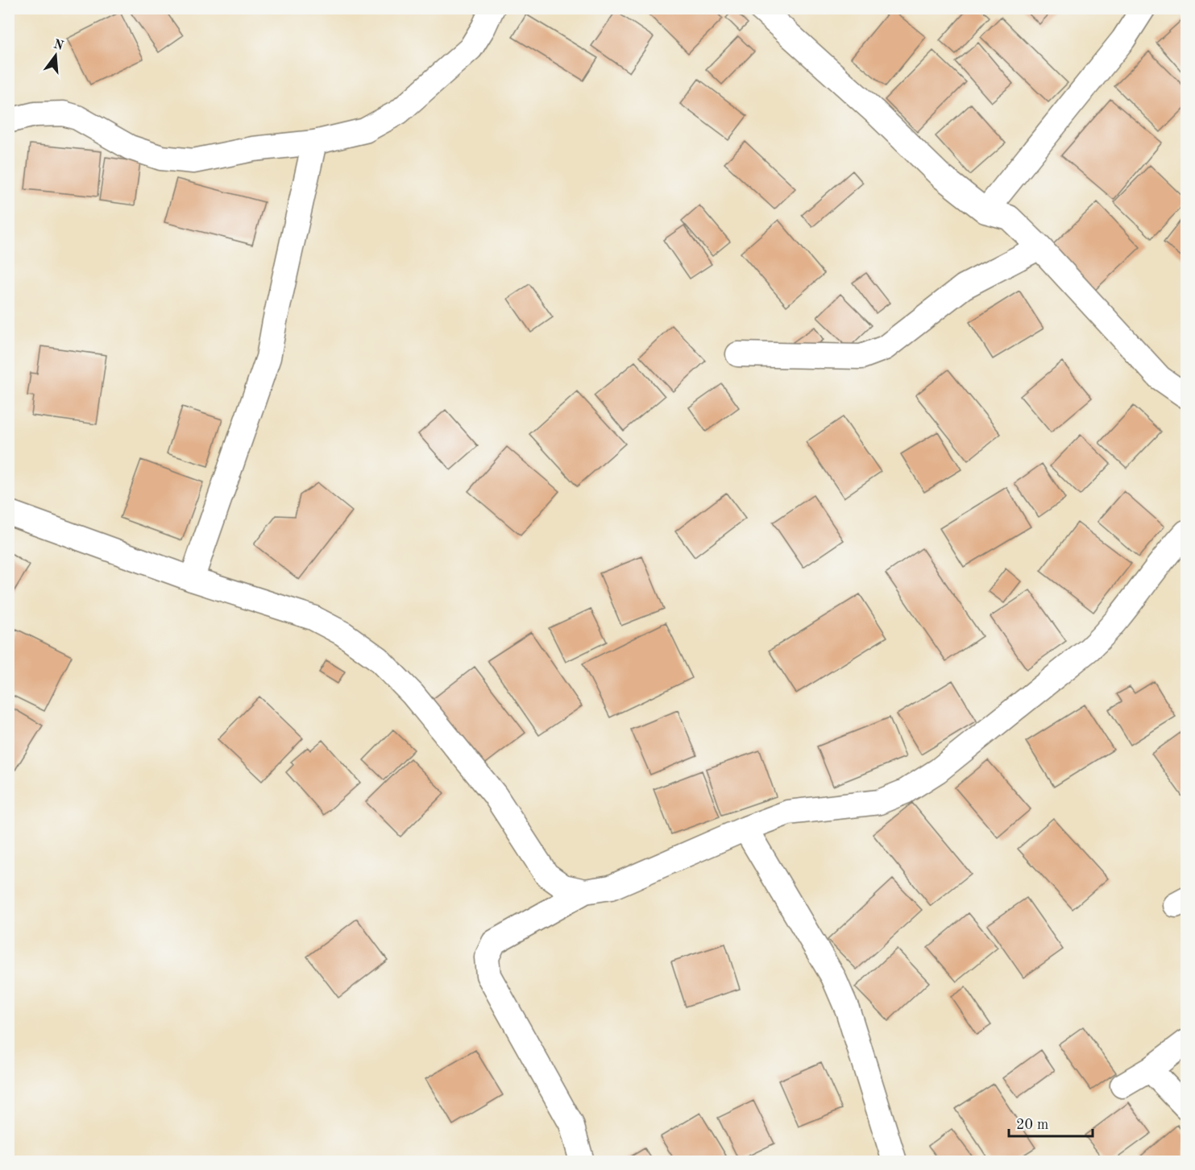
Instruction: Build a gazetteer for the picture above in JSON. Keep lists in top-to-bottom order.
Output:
{
  "scale_bar": "20 m",
  "north": "top"
}
